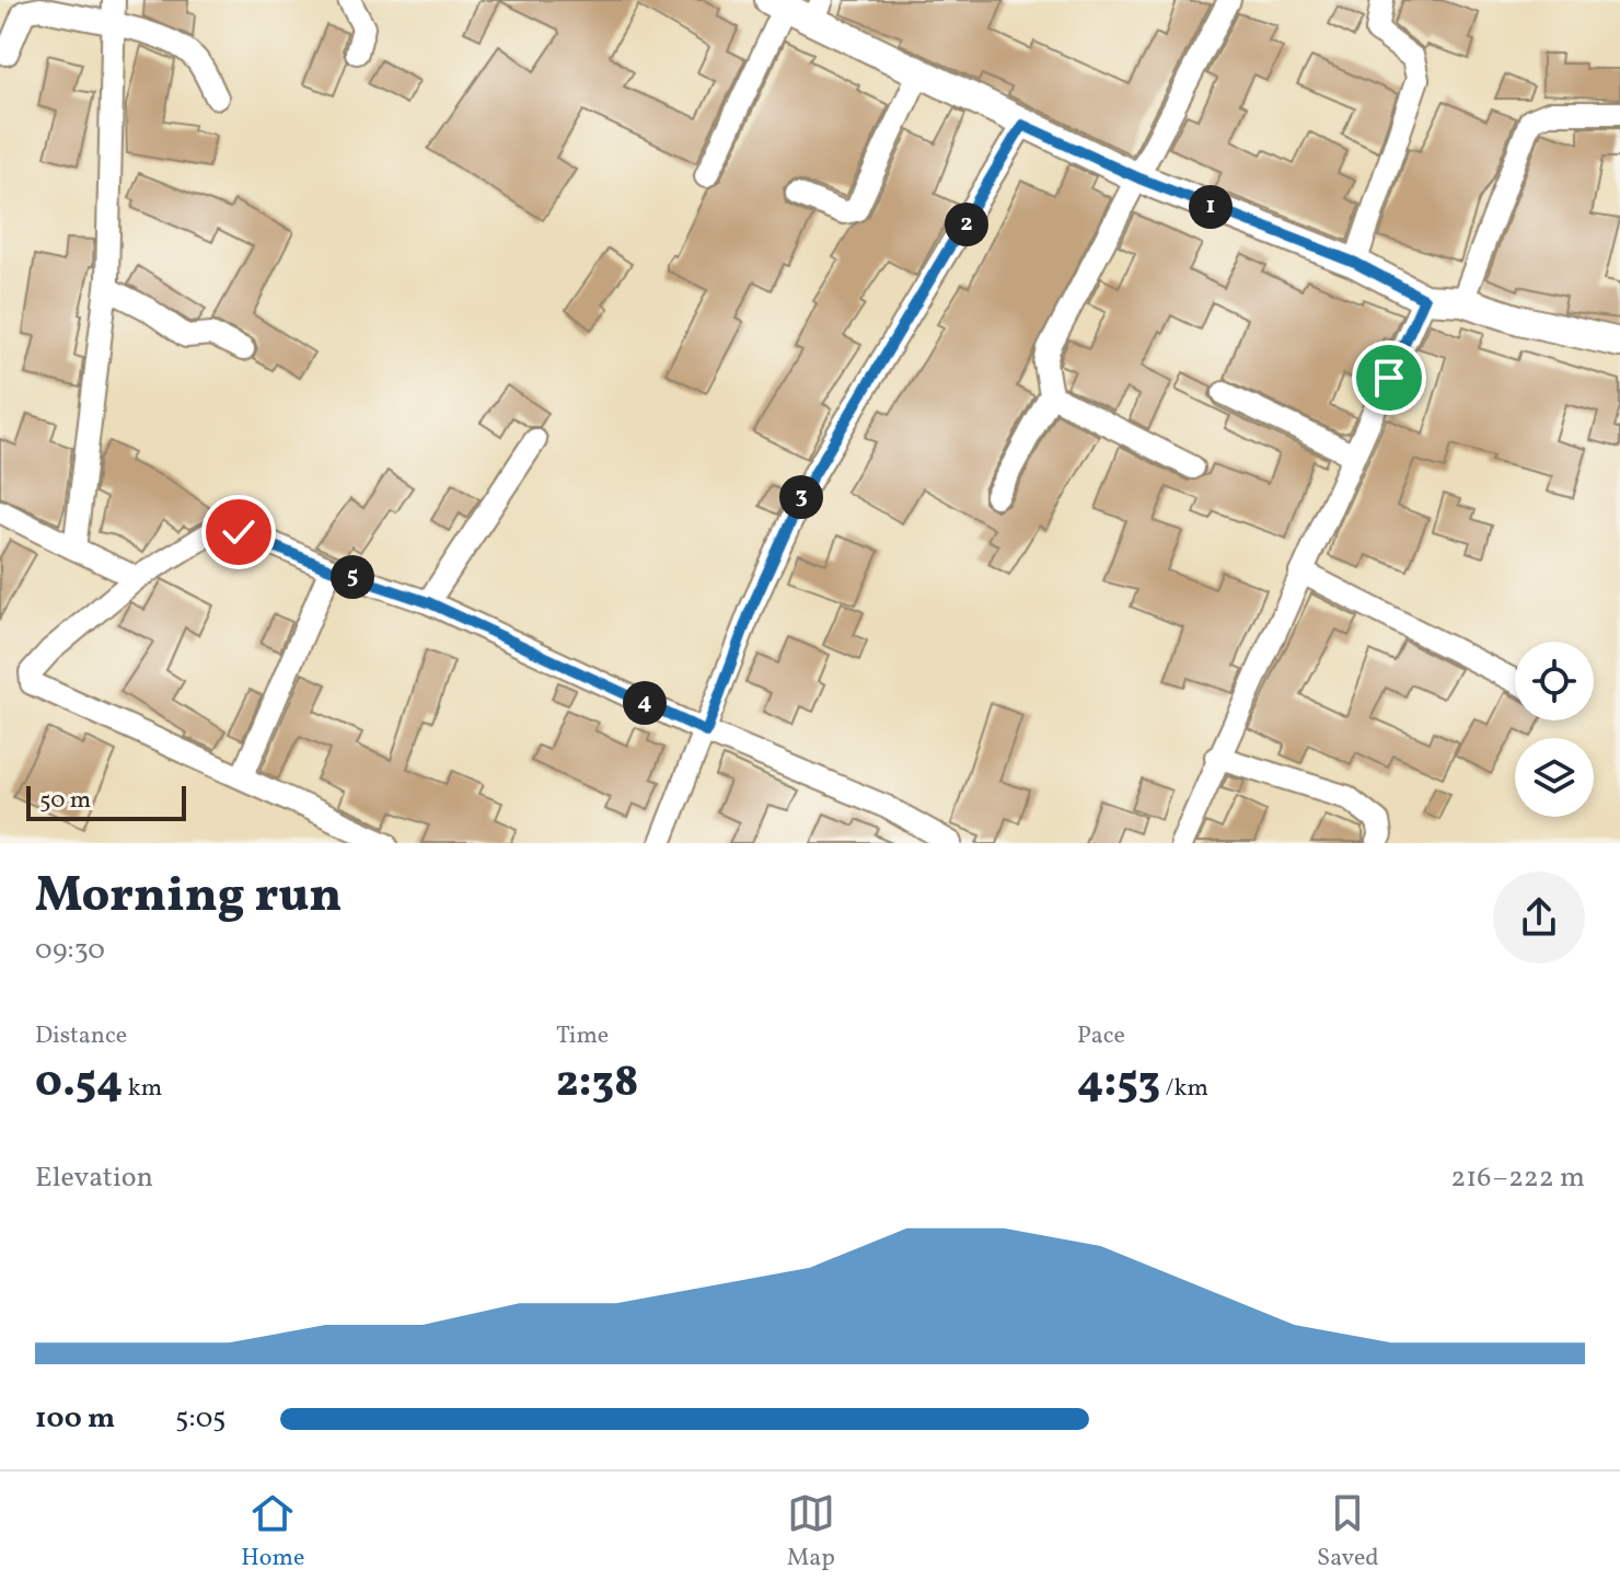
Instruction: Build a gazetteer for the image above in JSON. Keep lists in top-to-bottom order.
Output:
{
  "scale_bar": "50 m",
  "page": {
    "pins": [
      "1",
      "2",
      "3",
      "5",
      "4"
    ],
    "scale": "50 m",
    "heading": ["Morning run", "09:30"],
    "stats": [
      ["Distance", "0.54 km"],
      ["Time", "2:38"],
      ["Pace", "4:53 /km"]
    ],
    "chart": ["Elevation", "216–222 m"],
    "list": [
      {
        "name": "100 m",
        "note": "5:05"
      }
    ],
    "tabs": ["Home", "Map", "Saved"]
  }
}
